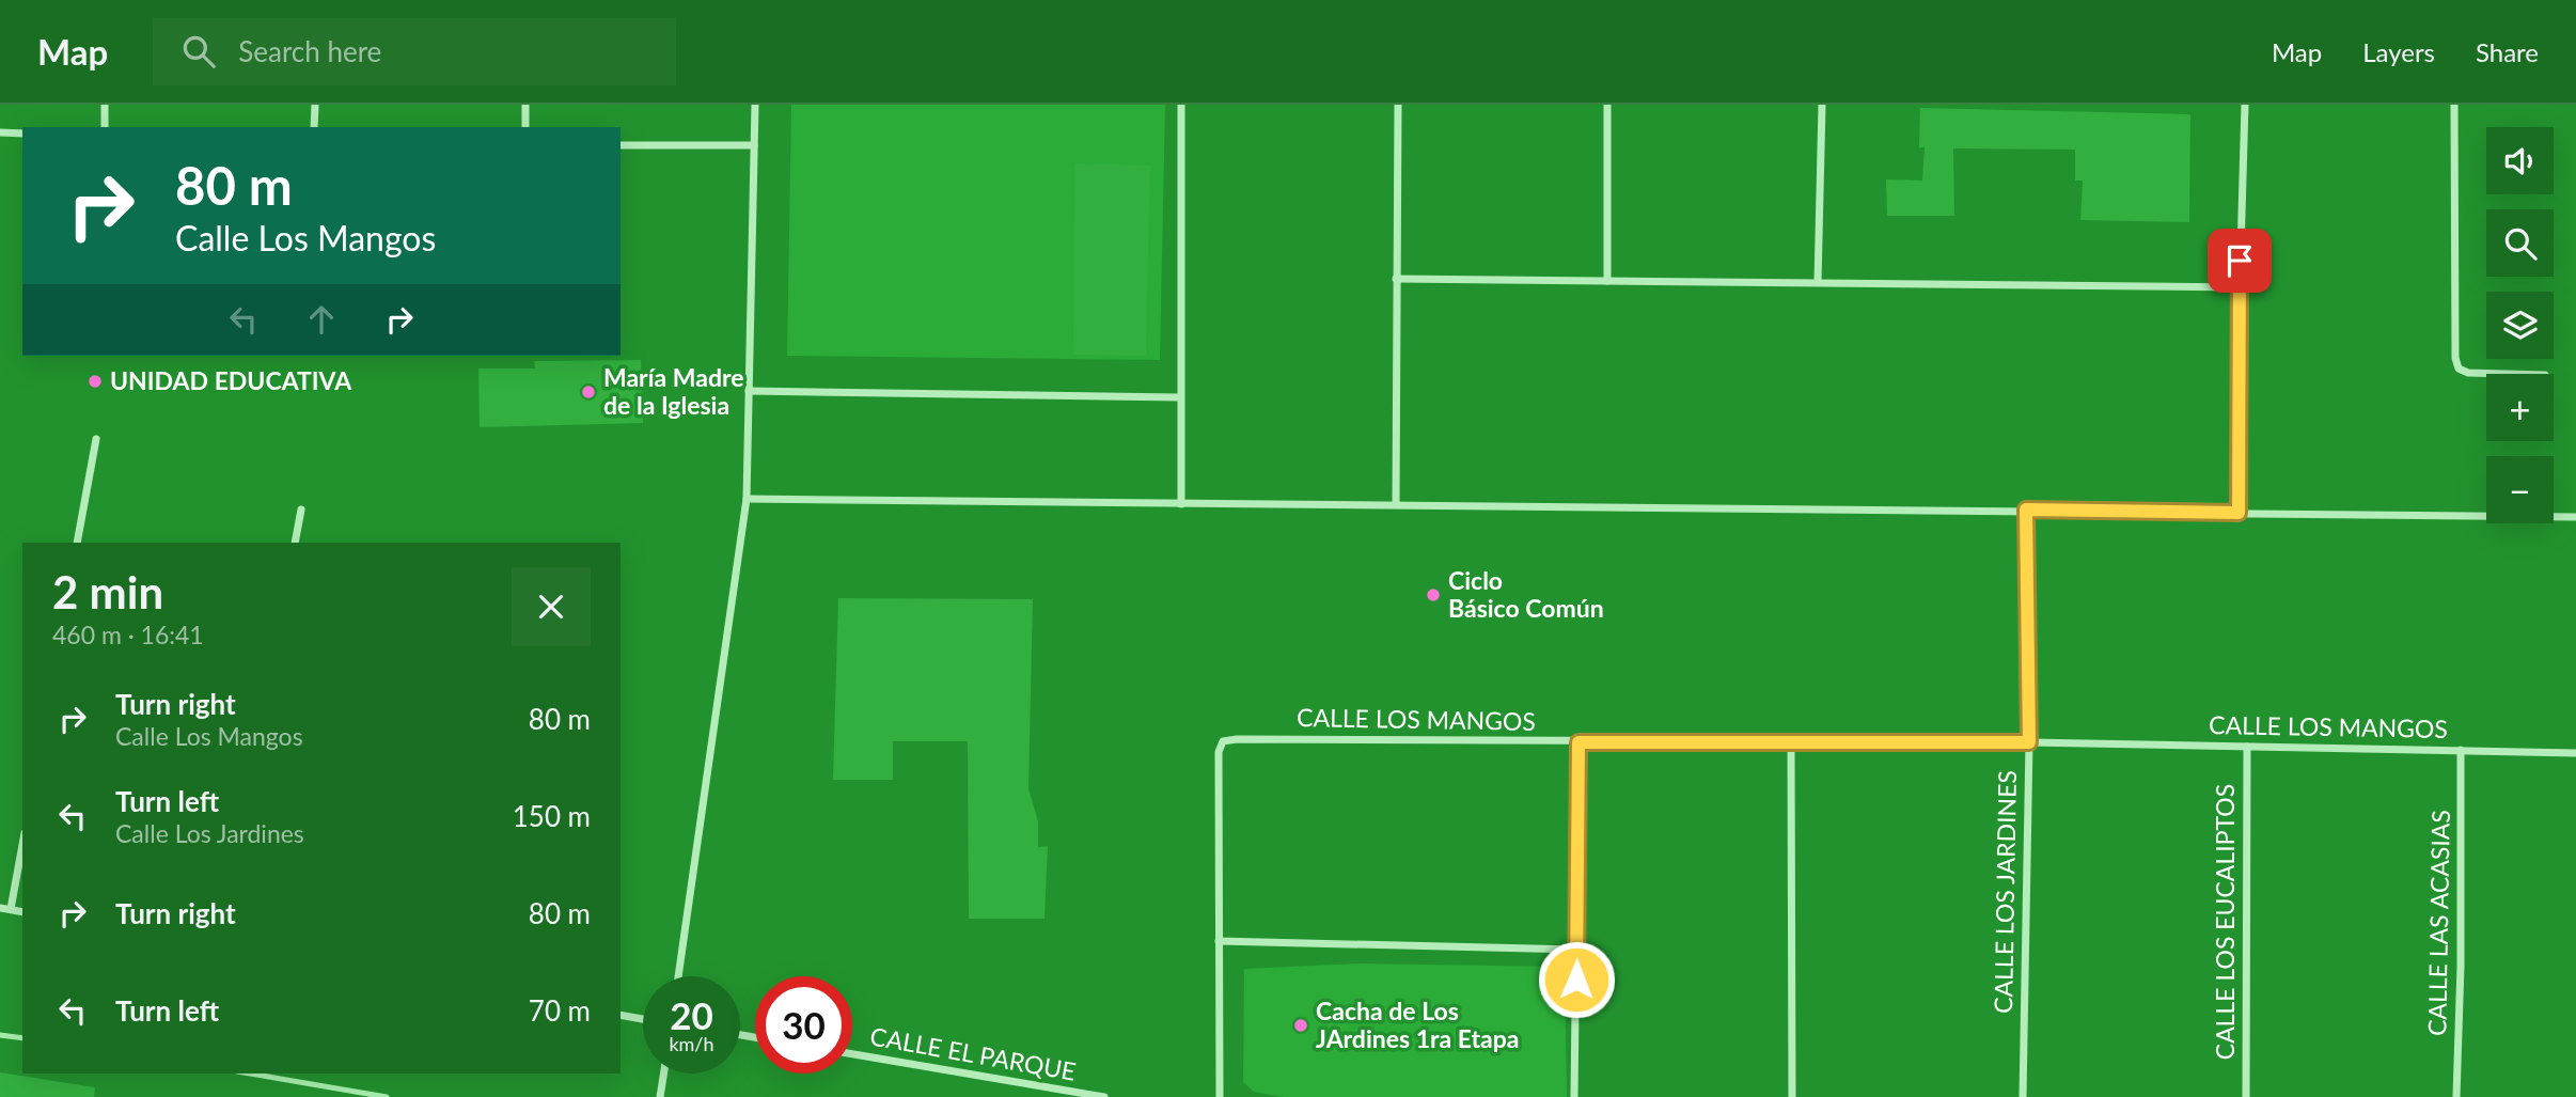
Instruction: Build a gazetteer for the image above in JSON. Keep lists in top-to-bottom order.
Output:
{
  "streets": {
    "street": [
      "CALLE LOS MANGOS",
      "CALLE LOS JARDINES",
      "CALLE LOS EUCALIPTOS",
      "CALLE LAS ACASIAS",
      "CALLE EL PARQUE"
    ]
  },
  "crossings": [
    ["CALLE LOS MANGOS", "CALLE LOS JARDINES"],
    ["CALLE LOS MANGOS", "CALLE LOS EUCALIPTOS"],
    ["CALLE LOS MANGOS", "CALLE LAS ACASIAS"]
  ],
  "places": [
    "UNIDAD EDUCATIVA",
    "María Madre de la Iglesia",
    "Ciclo Básico Común",
    "Cacha de Los JArdines 1ra Etapa"
  ],
  "page": {
    "header": "Map",
    "search": "Search here",
    "nav": ["Map", "Layers", "Share"],
    "map_buttons": ["+", "−"],
    "turn": ["80 m", "Calle Los Mangos"],
    "heading": ["2 min", "460 m · 16:41"],
    "list": [
      {
        "name": "Turn right",
        "note": "Calle Los Mangos",
        "value": "80 m"
      },
      {
        "name": "Turn left",
        "note": "Calle Los Jardines",
        "value": "150 m"
      },
      {
        "name": "Turn right",
        "value": "80 m"
      },
      {
        "name": "Turn left",
        "value": "70 m"
      }
    ],
    "speed": "20 km/h",
    "limit": "30"
  }
}
